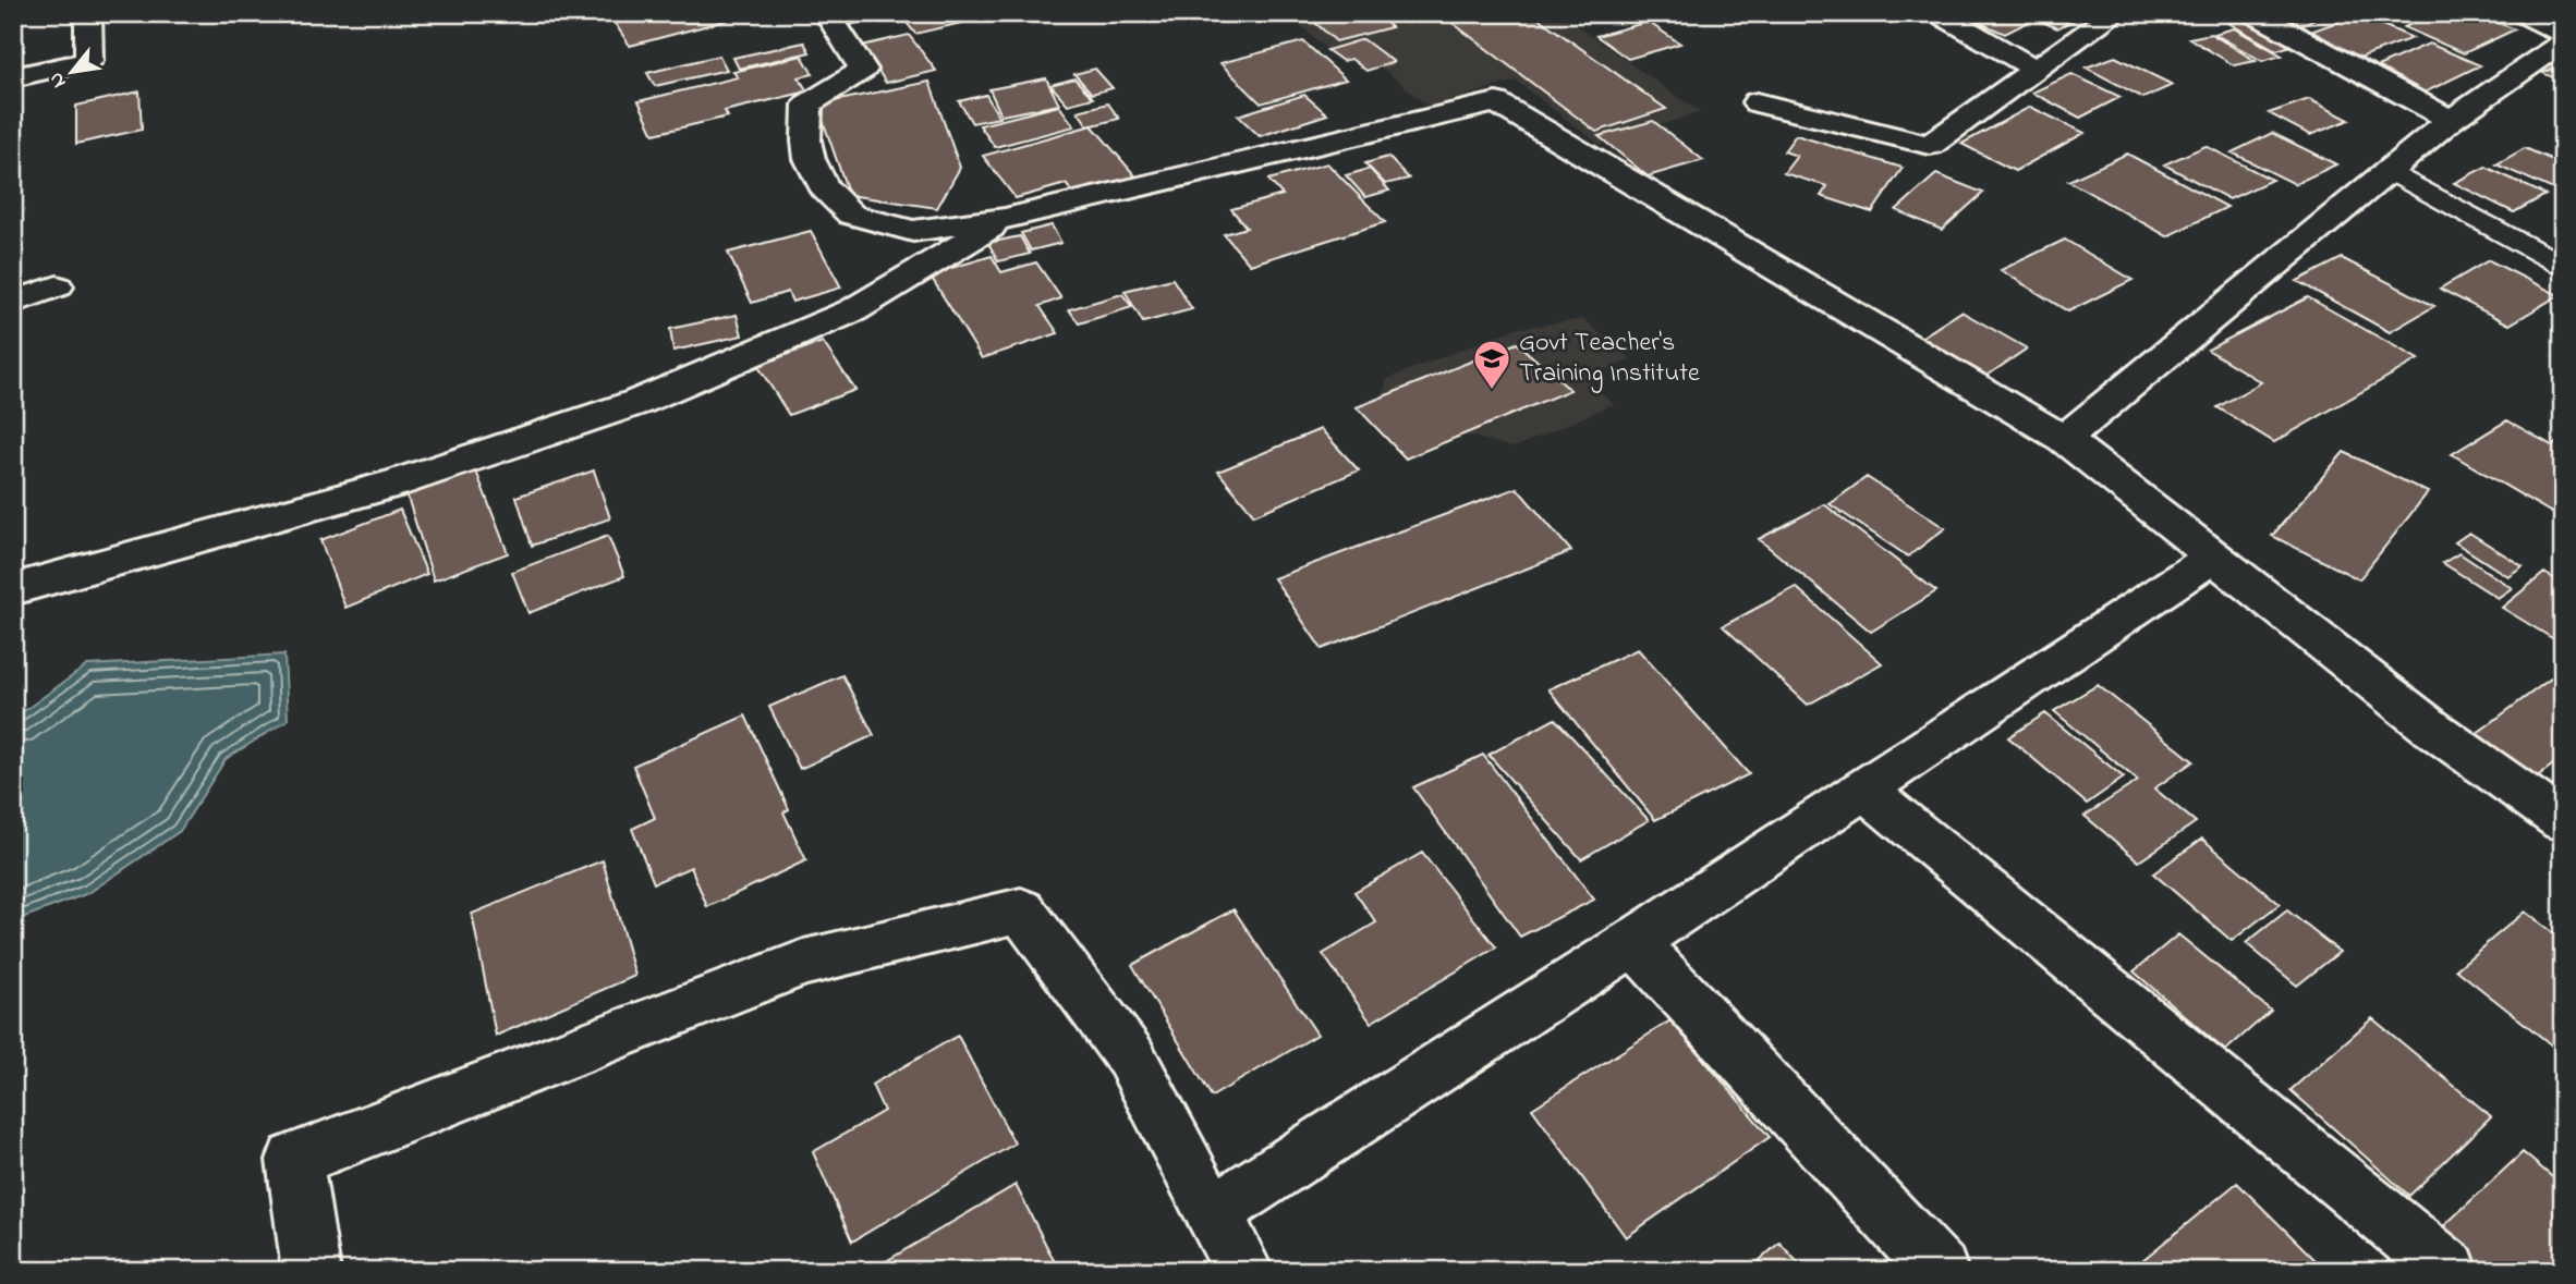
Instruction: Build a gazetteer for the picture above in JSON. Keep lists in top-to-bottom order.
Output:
{
  "places": {
    "school or university": ["Govt Teacher's Training Institute"]
  },
  "north": "bottom left"
}
